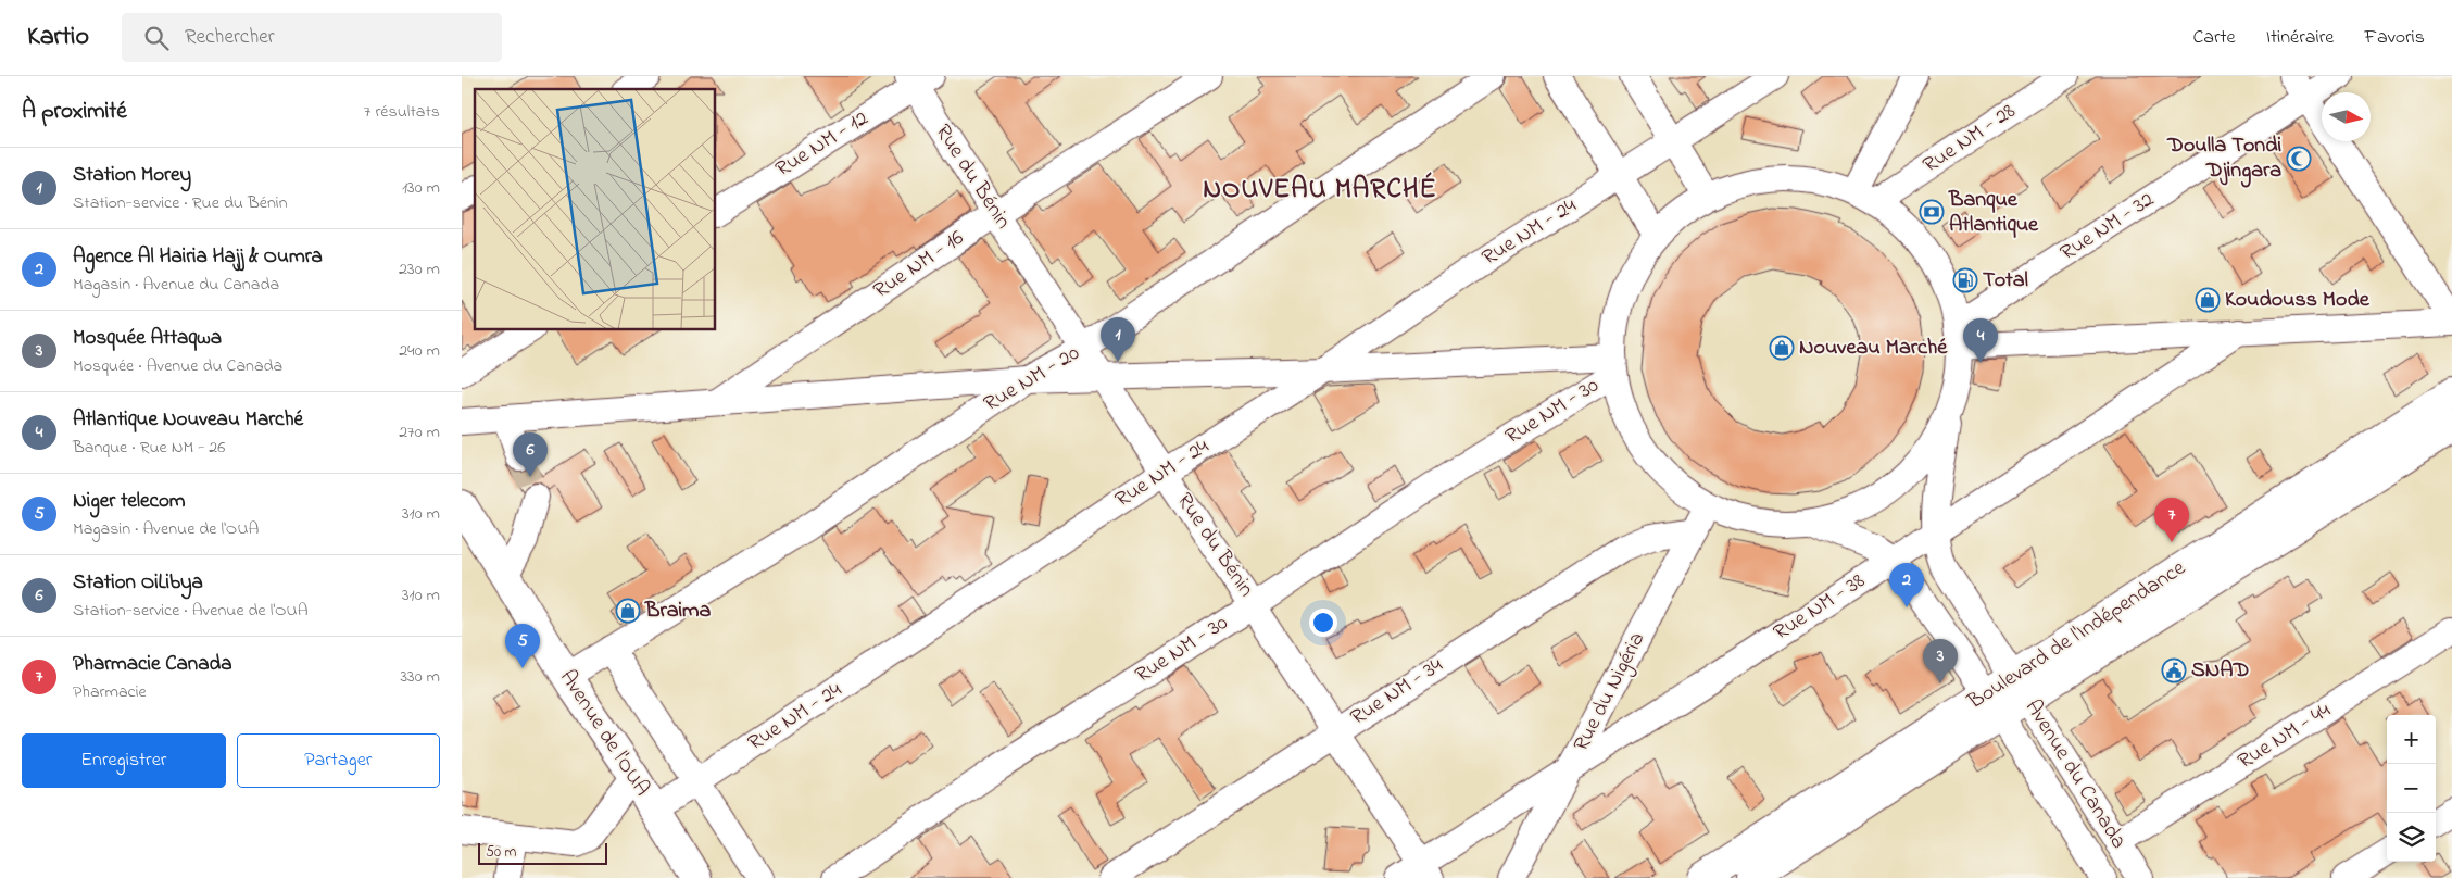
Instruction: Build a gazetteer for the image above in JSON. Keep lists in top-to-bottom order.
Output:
{
  "streets": {
    "main road": ["Boulevard de l'Indépendance", "Avenue de l'OUA"],
    "street": [
      "Rue NM - 28",
      "Rue NM - 12",
      "Rue du Bénin",
      "Rue NM - 32",
      "Rue NM - 24",
      "Rue NM - 16",
      "Rue NM - 20",
      "Rue NM - 30",
      "Rue NM - 38",
      "Rue NM - 34",
      "Rue du Nigéria",
      "Rue NM - 44",
      "Avenue du Canada"
    ]
  },
  "crossings": [
    ["Rue NM - 12", "Rue du Bénin"],
    ["Rue du Bénin", "Rue NM - 24"],
    ["Rue du Bénin", "Rue NM - 16"],
    ["Rue du Bénin", "Rue NM - 20"],
    ["Rue du Bénin", "Rue NM - 30"],
    ["Rue du Bénin", "Rue NM - 38"],
    ["Rue du Bénin", "Rue NM - 34"],
    ["Rue NM - 24", "Avenue de l'OUA"],
    ["Rue NM - 20", "Avenue de l'OUA"],
    ["Rue NM - 38", "Rue du Nigéria"],
    ["Rue NM - 38", "Avenue du Canada"],
    ["Boulevard de l'Indépendance", "Avenue du Canada"],
    ["Rue NM - 34", "Rue du Nigéria"],
    ["Rue NM - 44", "Avenue du Canada"]
  ],
  "districts": ["NOUVEAU MARCHÉ"],
  "places": {
    "mosque": ["Doulla Tondi Djingara"],
    "bank": ["Banque Atlantique"],
    "fuel station": ["Total"],
    "shop": ["Koudouss Mode", "Nouveau Marché", "Braima"],
    "public building": ["SNAD"]
  },
  "scale_bar": "50 m",
  "north": "right",
  "page": {
    "header": "Kartio",
    "search": "Rechercher",
    "nav": ["Carte", "Itinéraire", "Favoris"],
    "heading": ["À proximité", "7 résultats"],
    "list": [
      {
        "mark": "1",
        "name": "Station Morey",
        "note": "Station-service · Rue du Bénin",
        "value": "130 m"
      },
      {
        "mark": "2",
        "name": "Agence Al Hairia Hajj & Oumra",
        "note": "Magasin · Avenue du Canada",
        "value": "230 m"
      },
      {
        "mark": "3",
        "name": "Mosquée Attaqwa",
        "note": "Mosquée · Avenue du Canada",
        "value": "240 m"
      },
      {
        "mark": "4",
        "name": "Atlantique Nouveau Marché",
        "note": "Banque · Rue NM - 26",
        "value": "270 m"
      },
      {
        "mark": "5",
        "name": "Niger telecom",
        "note": "Magasin · Avenue de l'OUA",
        "value": "310 m"
      },
      {
        "mark": "6",
        "name": "Station OiLibya",
        "note": "Station-service · Avenue de l'OUA",
        "value": "310 m"
      },
      {
        "mark": "7",
        "name": "Pharmacie Canada",
        "note": "Pharmacie",
        "value": "330 m"
      }
    ],
    "pins": [
      "1",
      "4",
      "6",
      "7",
      "2",
      "5",
      "3"
    ],
    "map_buttons": ["+", "−"],
    "buttons": ["Enregistrer", "Partager"],
    "scale": "50 m"
  }
}
